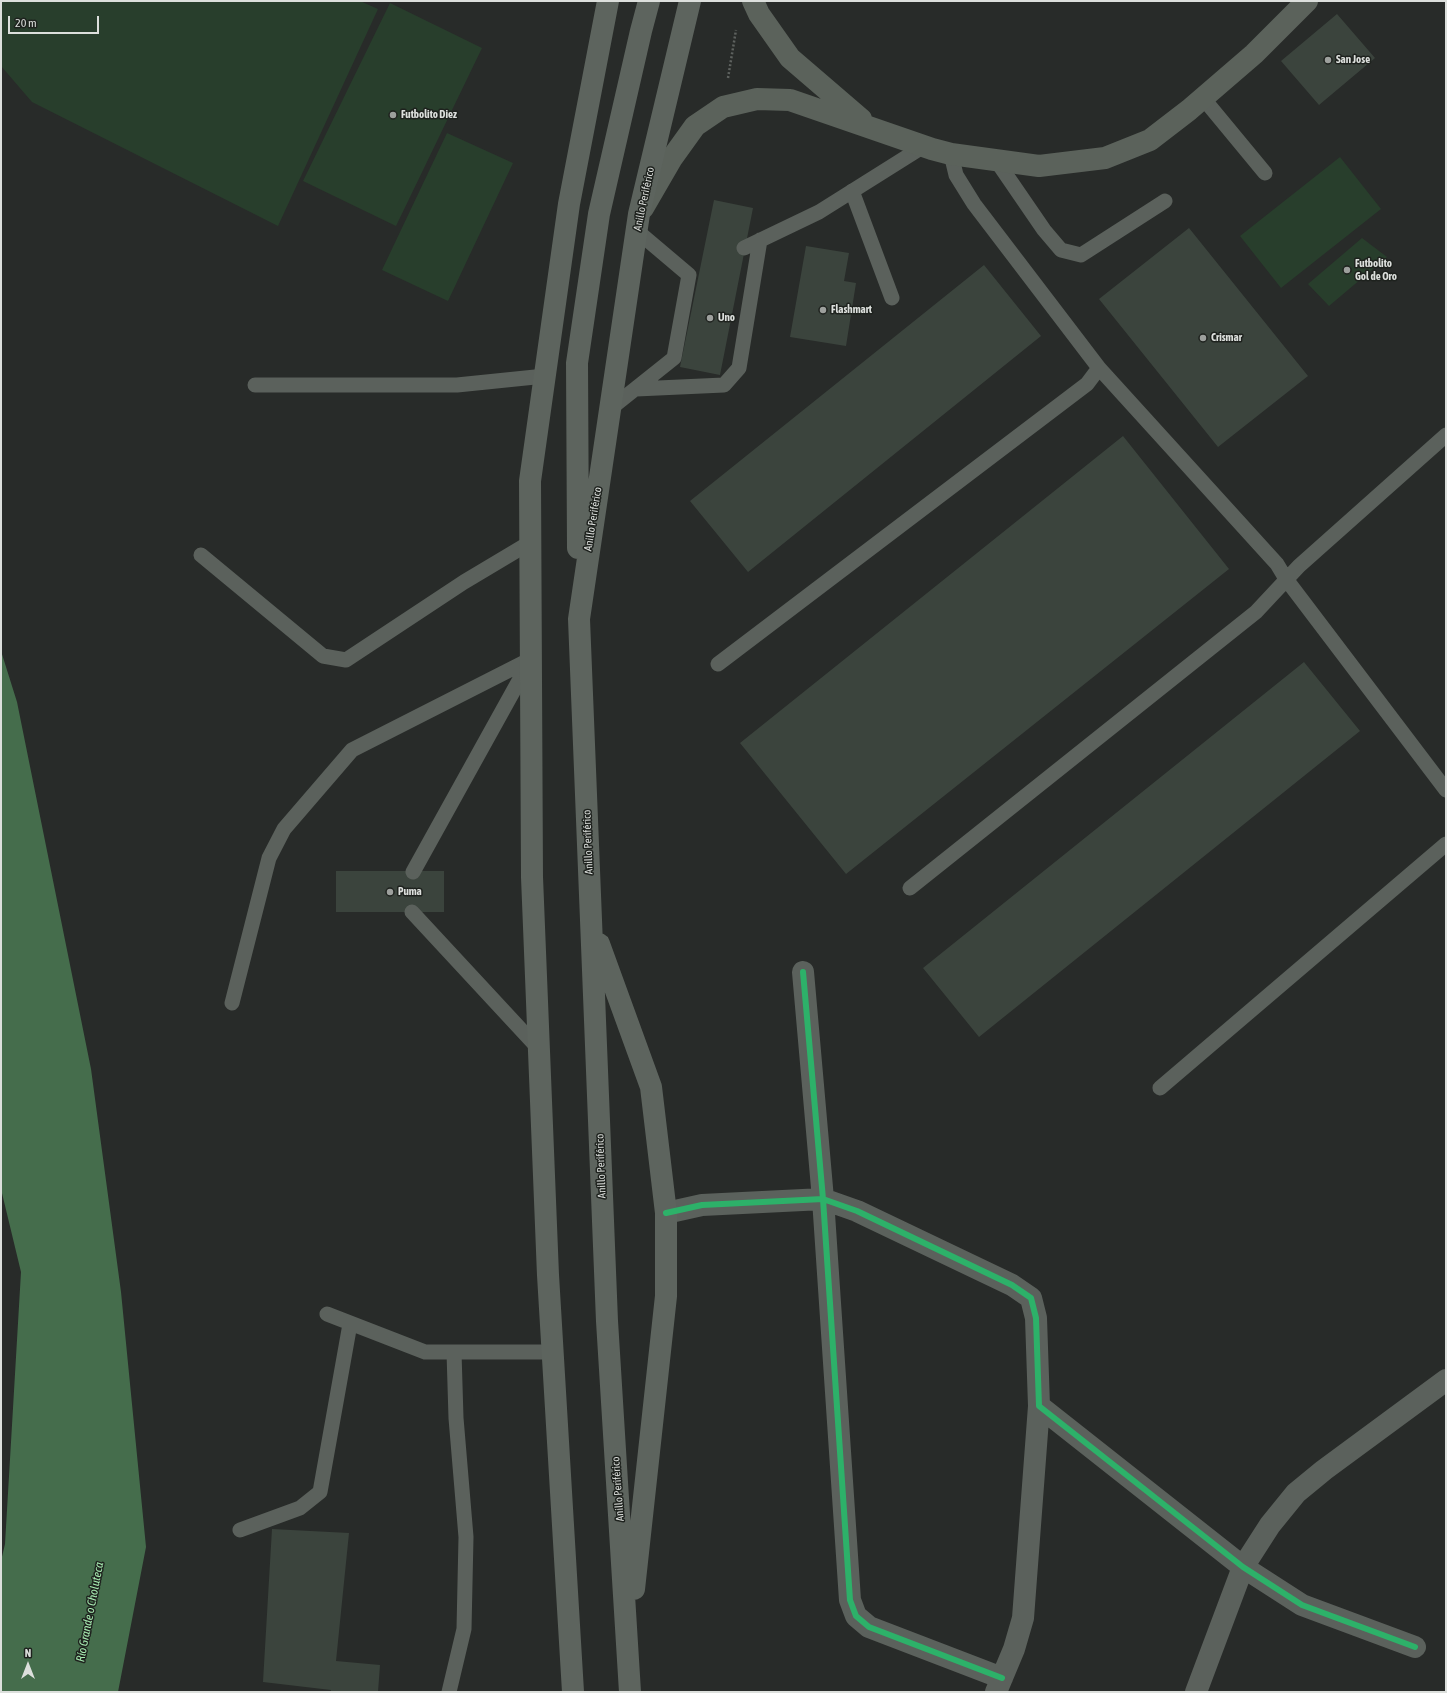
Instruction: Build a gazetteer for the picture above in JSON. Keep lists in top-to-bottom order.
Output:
{
  "streets": {
    "highway": ["Anillo Periférico"]
  },
  "water": ["Río Grande o Choluteca"],
  "places": [
    "San Jose",
    "Futbolito Diez",
    "Futbolito Gol de Oro",
    "Flashmart",
    "Uno",
    "Crismar",
    "Puma"
  ],
  "scale_bar": "20 m",
  "north": "top"
}
